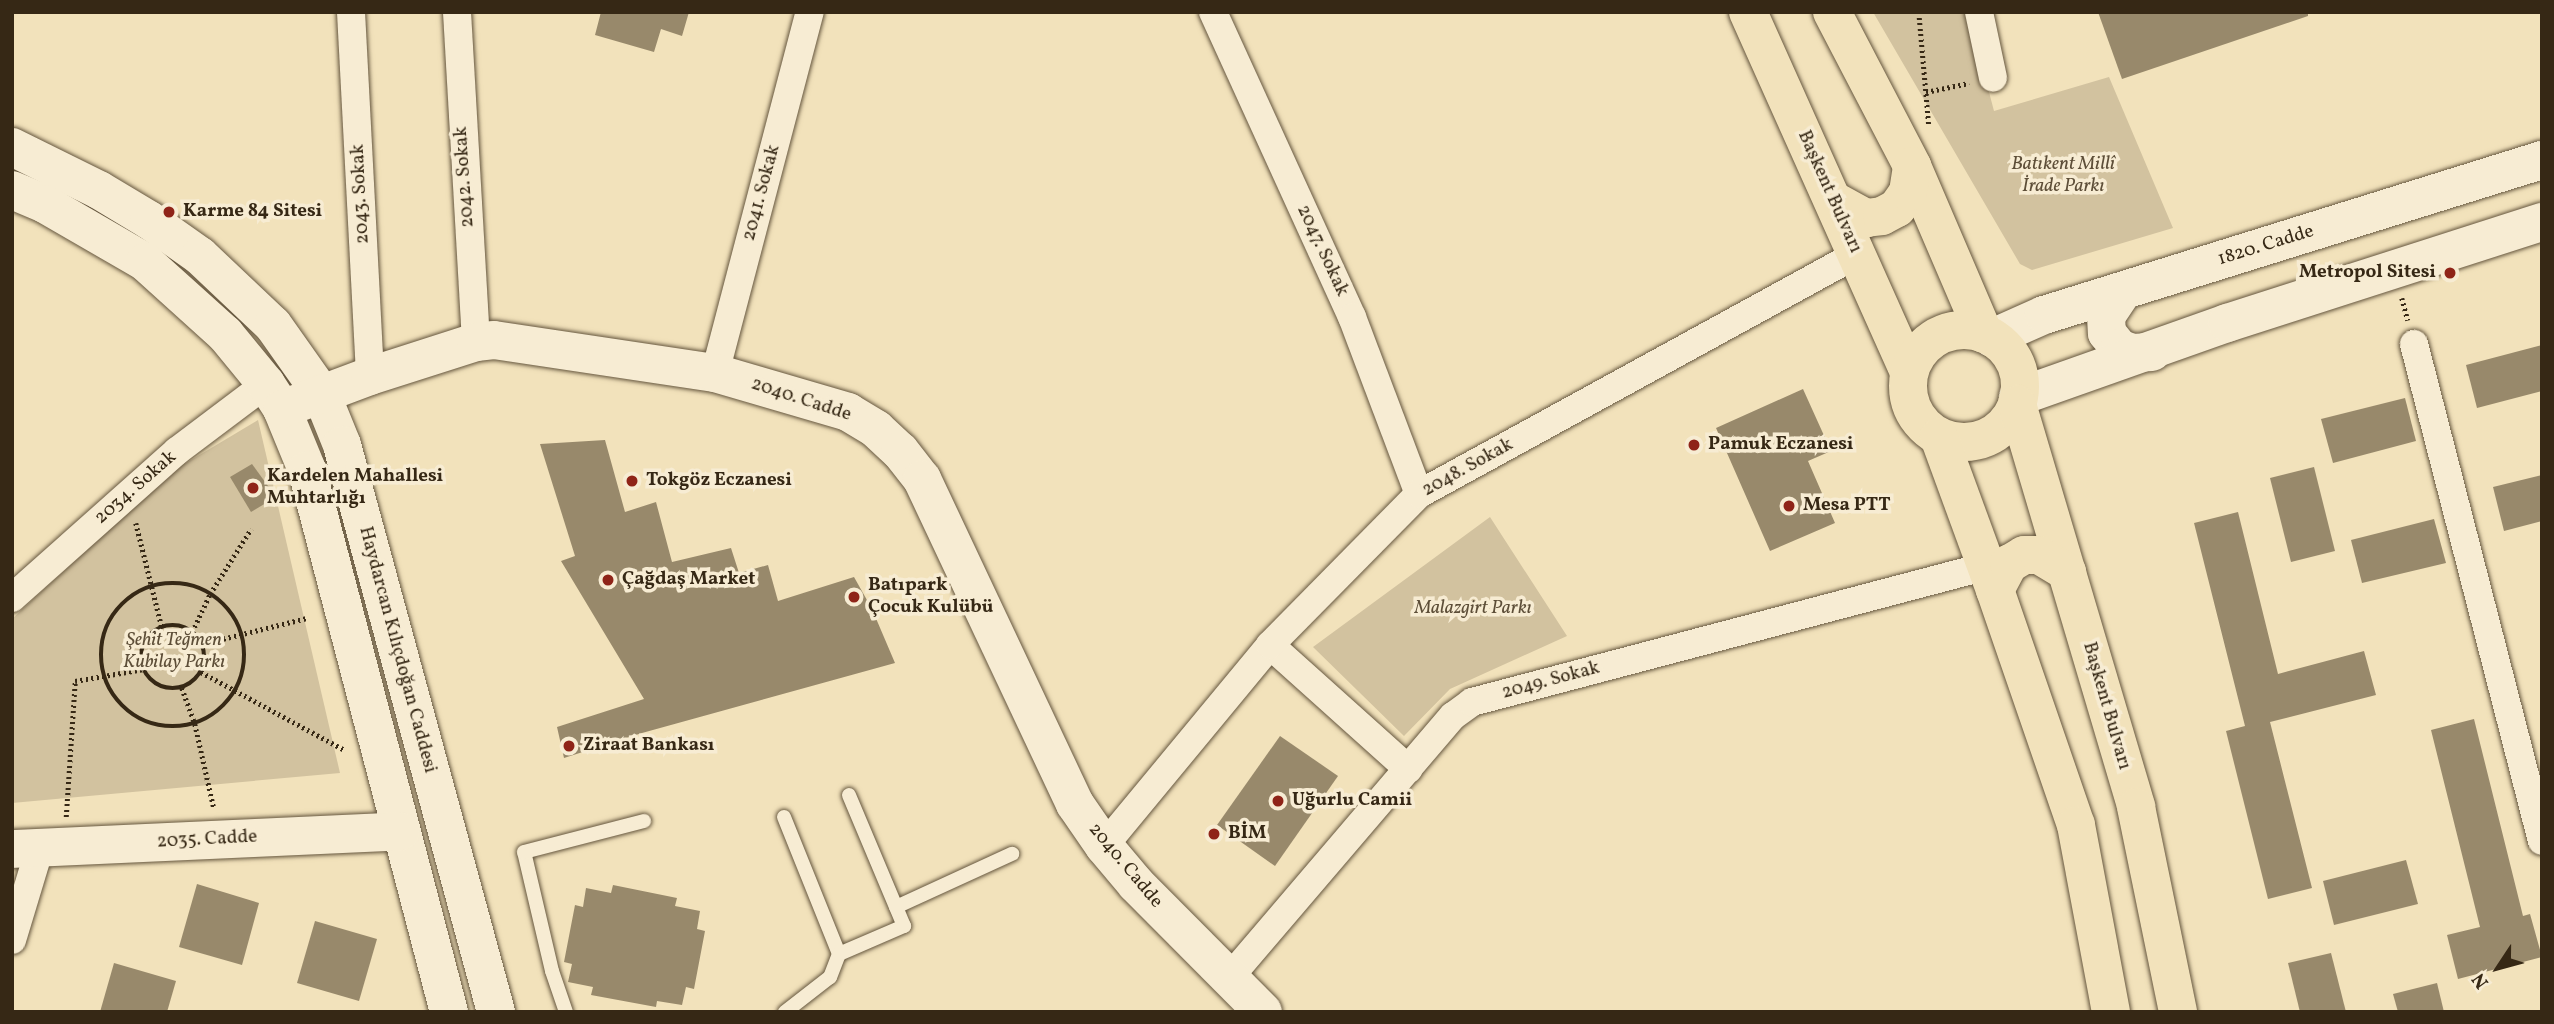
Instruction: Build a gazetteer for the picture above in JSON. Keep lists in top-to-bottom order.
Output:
{
  "streets": {
    "main road": [
      "Başkent Bulvarı",
      "1820. Cadde",
      "2040. Cadde",
      "Haydarcan Kılıçdoğan Caddesi",
      "2035. Cadde"
    ],
    "street": [
      "2042. Sokak",
      "2041. Sokak",
      "2043. Sokak",
      "2047. Sokak",
      "2048. Sokak",
      "2034. Sokak",
      "2049. Sokak"
    ]
  },
  "crossings": [
    ["2042. Sokak", "2040. Cadde"],
    ["Başkent Bulvarı", "1820. Cadde"],
    ["Başkent Bulvarı", "2048. Sokak"],
    ["2041. Sokak", "2040. Cadde"],
    ["2043. Sokak", "2040. Cadde"],
    ["2047. Sokak", "2048. Sokak"],
    ["2040. Cadde", "2048. Sokak"],
    ["2040. Cadde", "2034. Sokak"],
    ["2040. Cadde", "Haydarcan Kılıçdoğan Caddesi"],
    ["2040. Cadde", "2049. Sokak"]
  ],
  "parks": ["Batıkent Millî İrade Parkı", "Malazgirt Parkı", "Şehit Teğmen Kubilay Parkı"],
  "places": [
    "Karme 84 Sitesi",
    "Metropol Sitesi",
    "Pamuk Eczanesi",
    "Tokgöz Eczanesi",
    "Kardelen Mahallesi Muhtarlığı",
    "Mesa PTT",
    "Çağdaş Market",
    "Batıpark Çocuk Kulübü",
    "Ziraat Bankası",
    "Uğurlu Camii",
    "BİM"
  ],
  "north": "bottom left"
}
